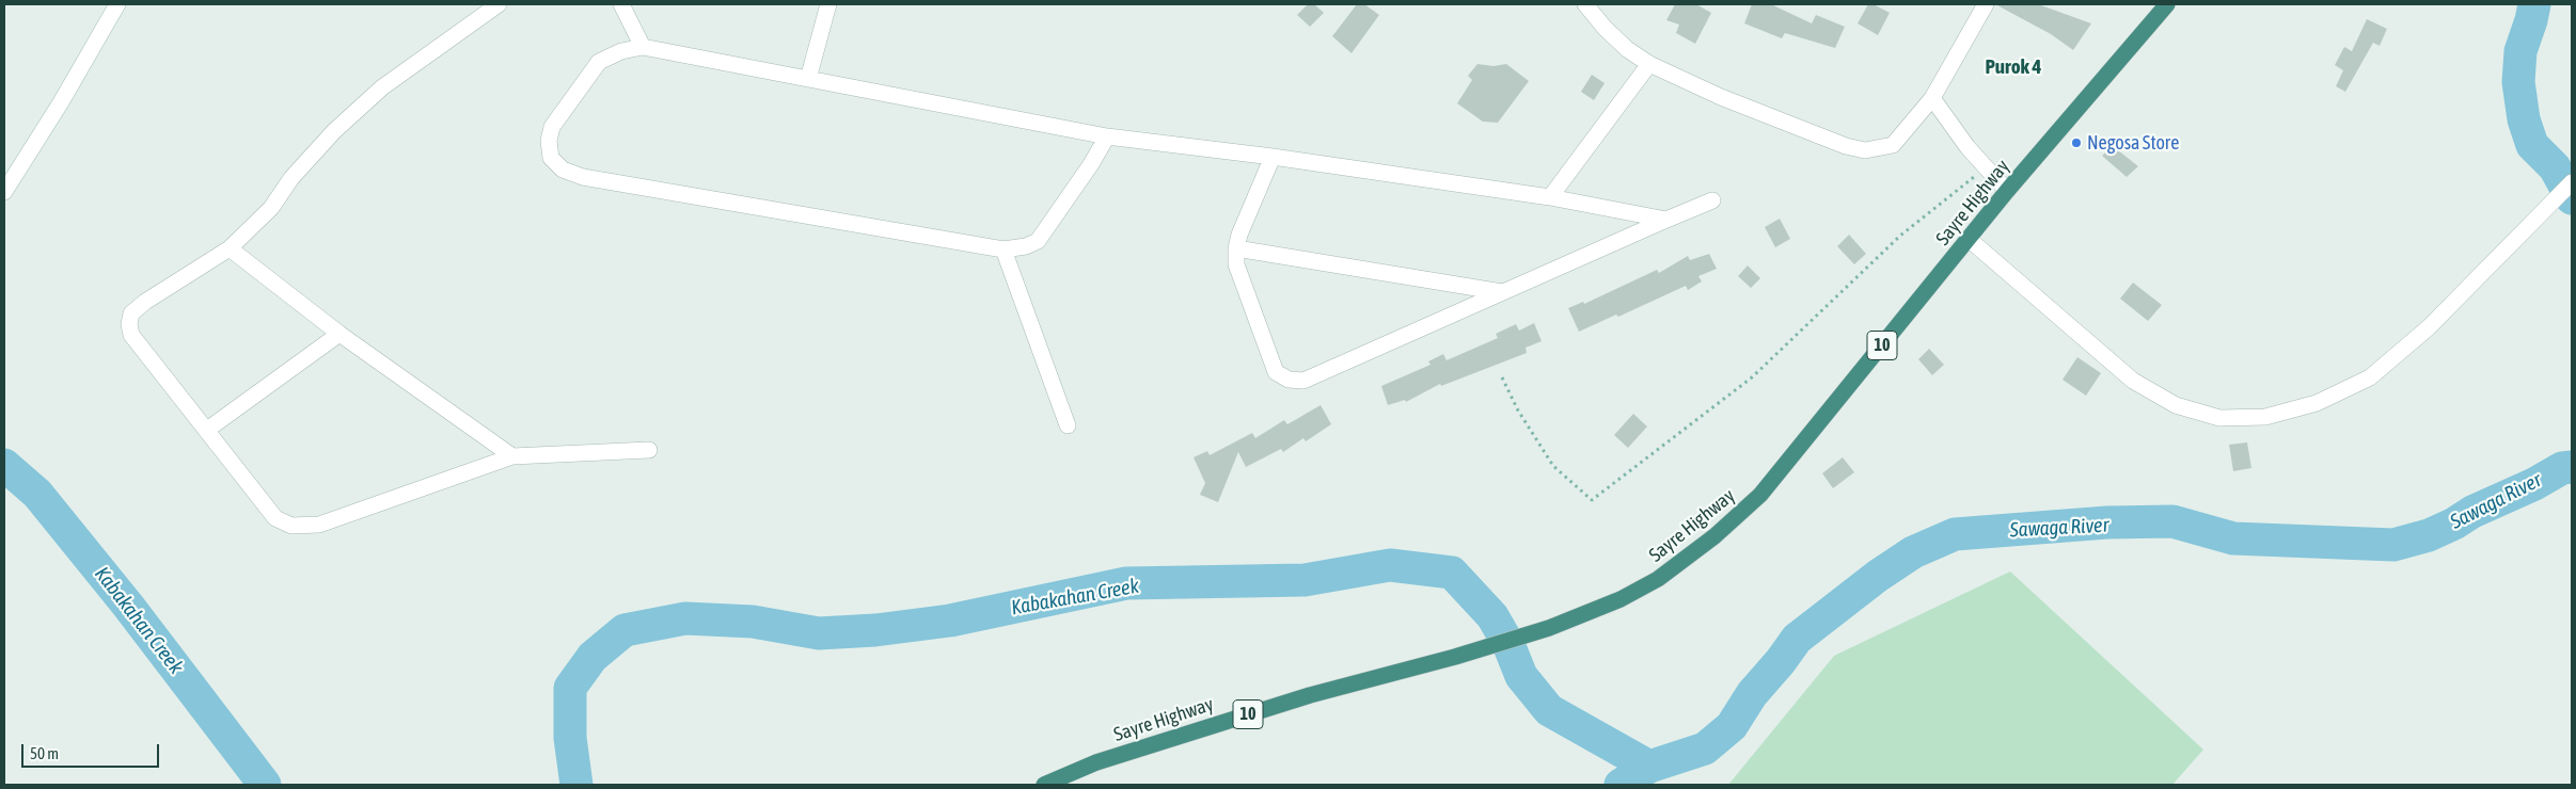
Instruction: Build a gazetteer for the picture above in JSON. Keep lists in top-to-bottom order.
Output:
{
  "streets": {
    "highway": ["Sayre Highway", "10"]
  },
  "districts": ["Purok 4"],
  "water": ["Sawaga River", "Kabakahan Creek"],
  "places": ["Negosa Store"],
  "scale_bar": "50 m"
}
